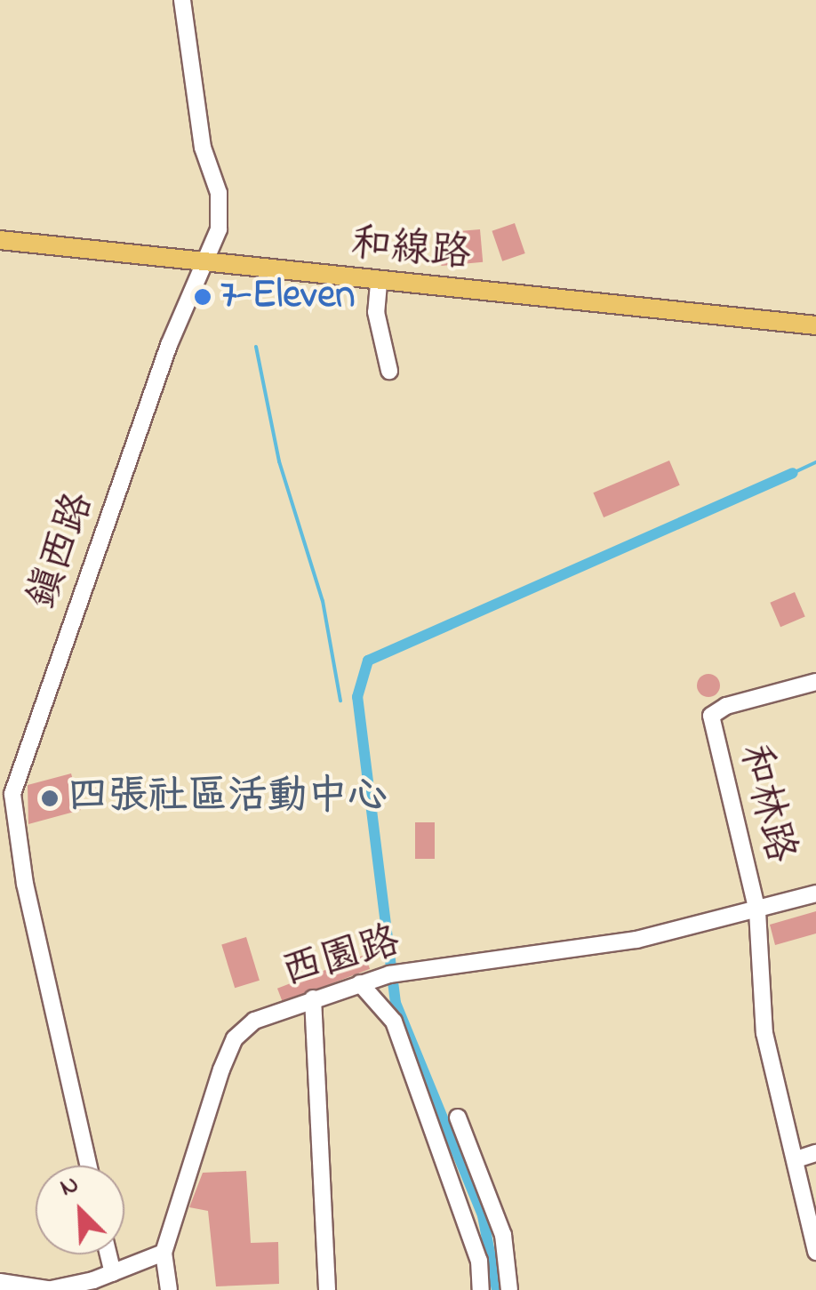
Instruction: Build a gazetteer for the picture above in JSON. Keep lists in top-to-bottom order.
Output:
{
  "streets": {
    "main road": ["和線路"],
    "street": ["鎮西路", "和林路", "西園路"]
  },
  "crossings": [
    ["和線路", "鎮西路"],
    ["和林路", "西園路"]
  ],
  "places": ["7-Eleven", "四張社區活動中心"],
  "north": "top left"
}
